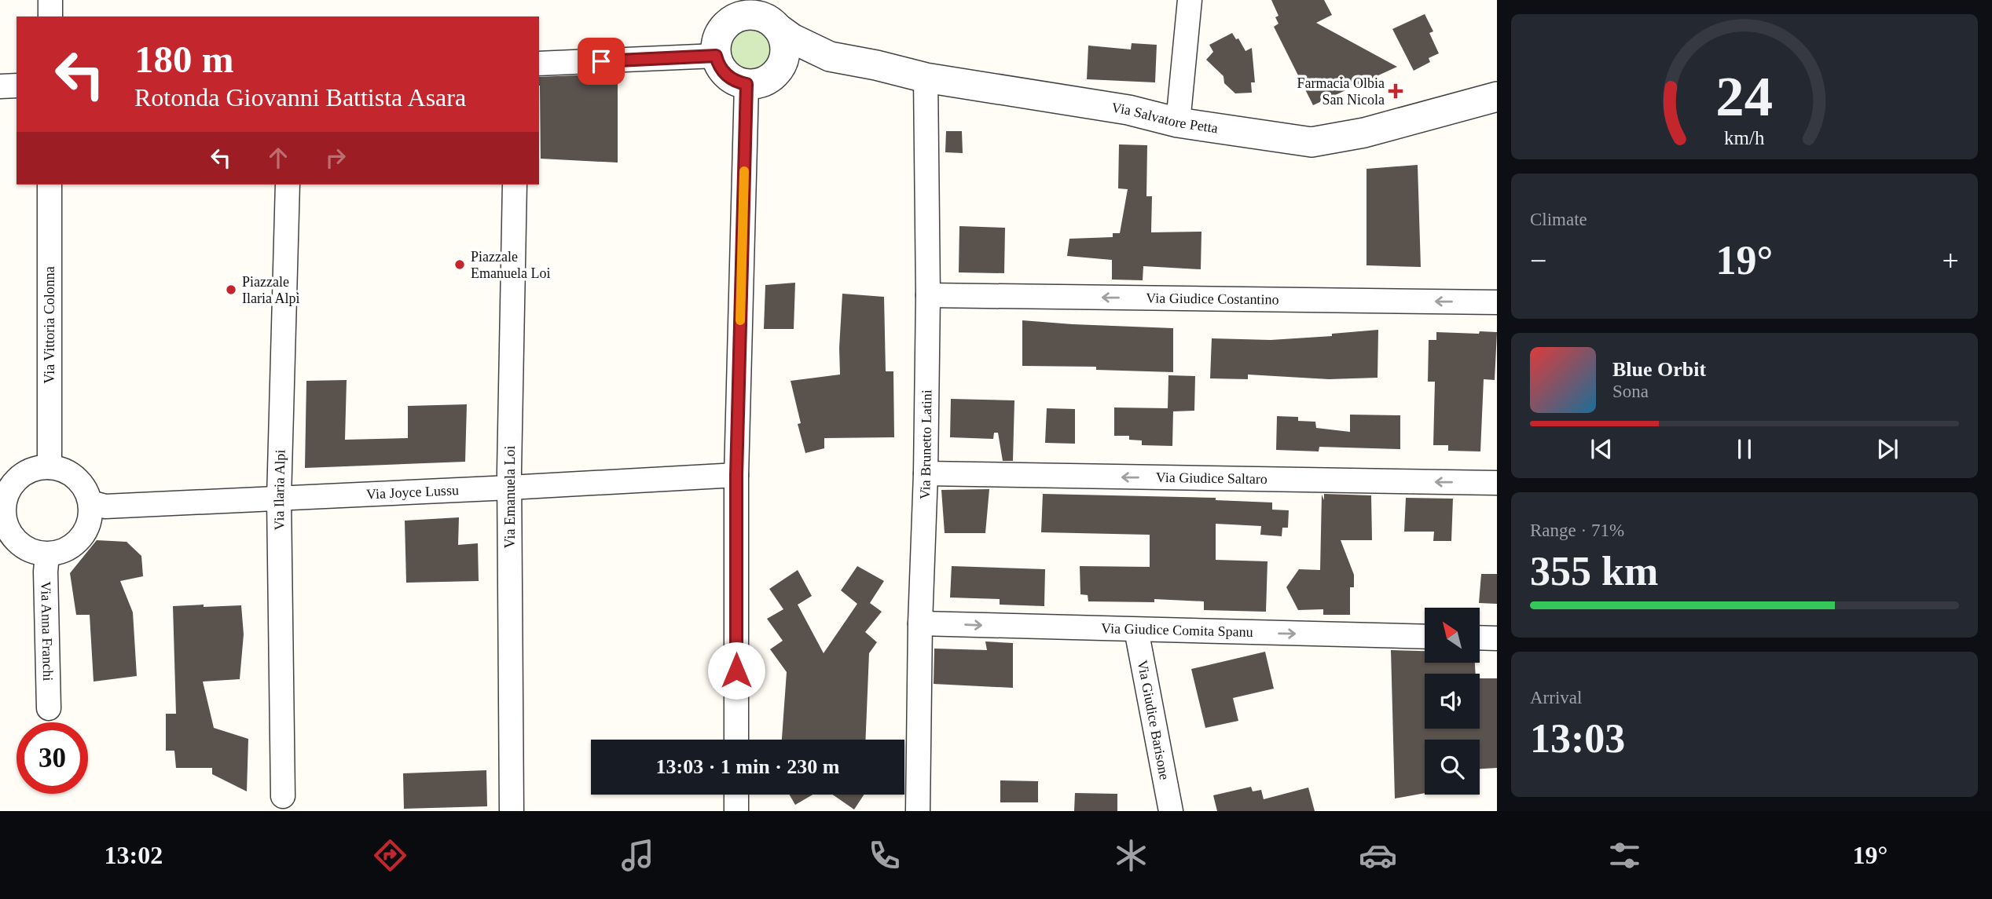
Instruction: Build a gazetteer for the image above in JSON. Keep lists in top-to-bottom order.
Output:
{
  "streets": {
    "street": [
      "Via Salvatore Petta",
      "Via Giudice Costantino",
      "Via Vittoria Colonna",
      "Via Brunetto Latini",
      "Via Giudice Saltaro",
      "Via Ilaria Alpi",
      "Via Joyce Lussu",
      "Via Emanuela Loi",
      "Via Giudice Comita Spanu",
      "Via Anna Franchi",
      "Via Giudice Barisone"
    ]
  },
  "crossings": [
    ["Via Salvatore Petta", "Via Brunetto Latini"],
    ["Via Giudice Costantino", "Via Brunetto Latini"],
    ["Via Vittoria Colonna", "Via Joyce Lussu"],
    ["Via Vittoria Colonna", "Via Anna Franchi"],
    ["Via Brunetto Latini", "Via Giudice Saltaro"],
    ["Via Brunetto Latini", "Via Giudice Comita Spanu"],
    ["Via Ilaria Alpi", "Via Joyce Lussu"],
    ["Via Joyce Lussu", "Via Emanuela Loi"],
    ["Via Joyce Lussu", "Via Anna Franchi"],
    ["Via Giudice Comita Spanu", "Via Giudice Barisone"]
  ],
  "one_way": ["Via Giudice Costantino", "Via Giudice Saltaro", "Via Giudice Comita Spanu"],
  "places": {
    "health": ["Farmacia Olbia San Nicola"],
    "other": ["Piazzale Emanuela Loi", "Piazzale Ilaria Alpi"]
  },
  "north": "top left",
  "page": {
    "turn": ["180 m", "Rotonda Giovanni Battista Asara"],
    "tile": [
      "Climate",
      ["Range · 71%", "355 km"],
      ["Arrival", "13:03"]
    ],
    "heat": ["−", "19°", "+"],
    "song": ["Blue Orbit", "Sona"],
    "limit": "30",
    "trip": "13:03 · 1 min · 230 m",
    "tabs": ["13:02", "19°"],
    "gauge": ["24", "km/h"]
  }
}
